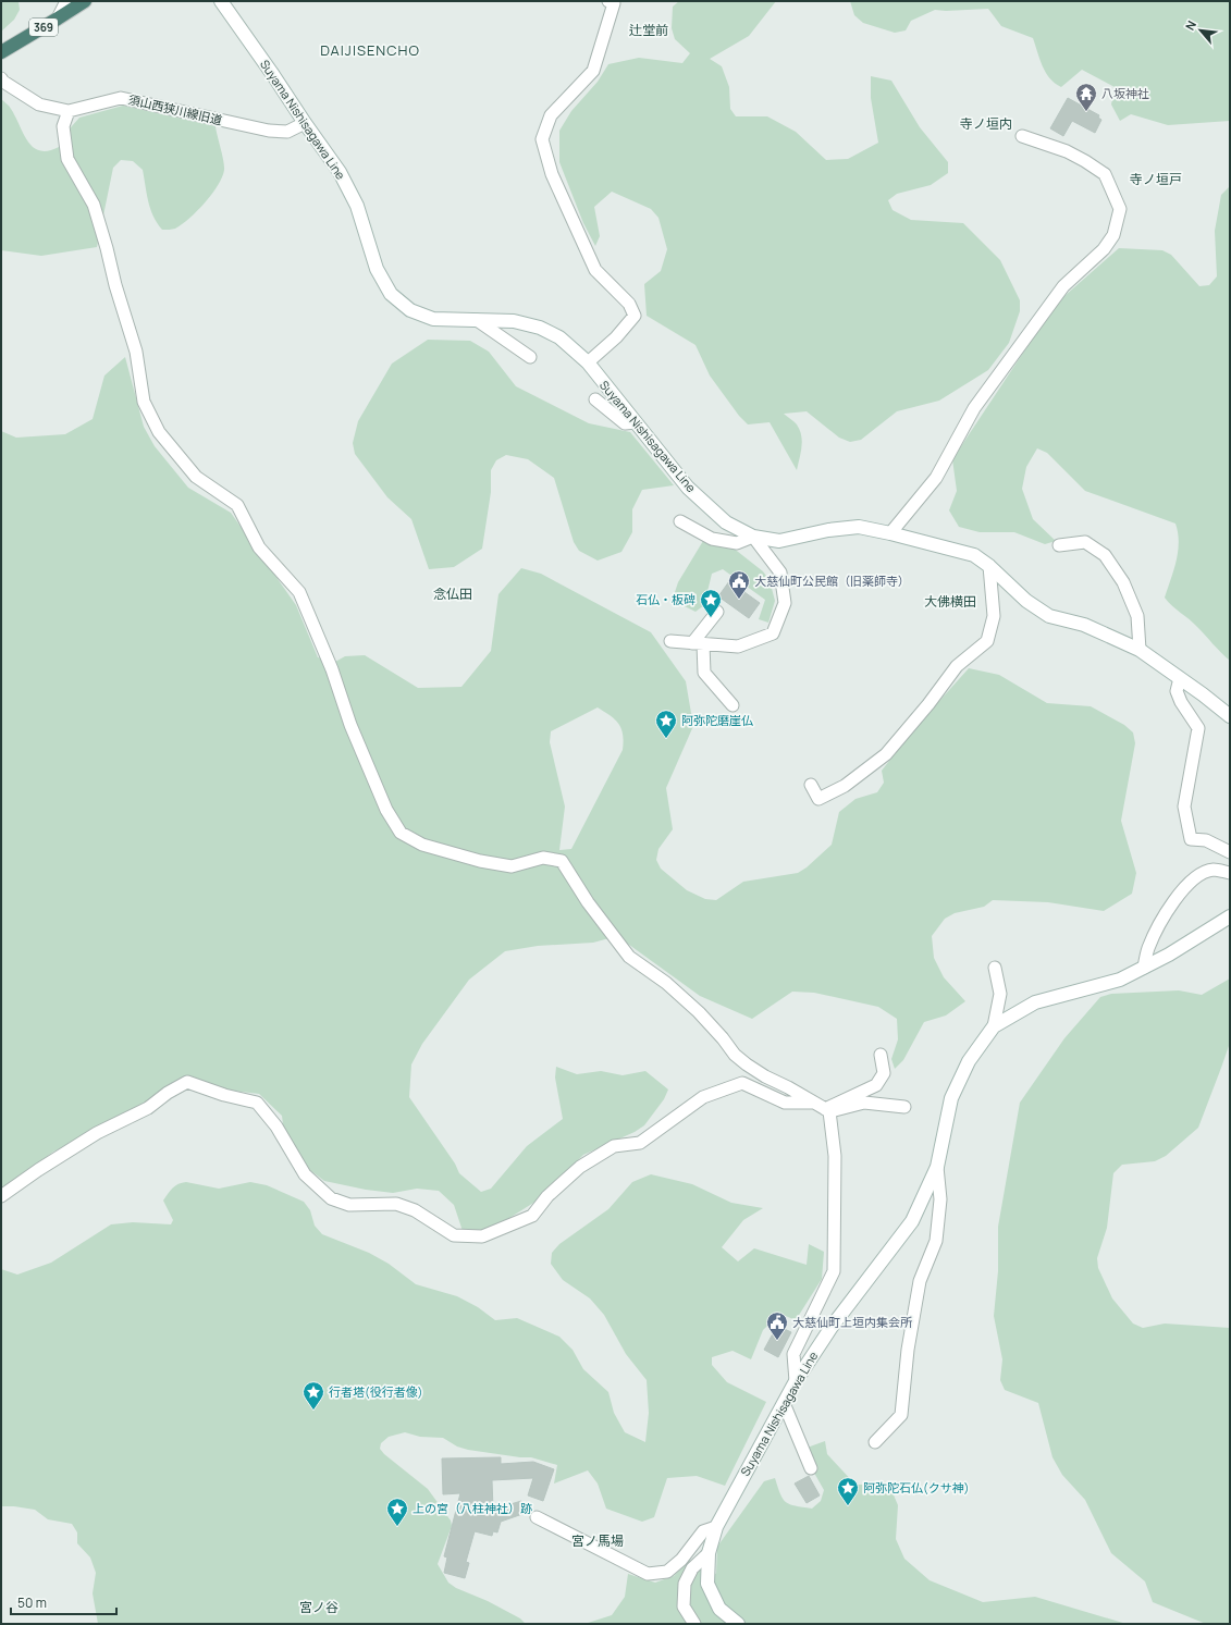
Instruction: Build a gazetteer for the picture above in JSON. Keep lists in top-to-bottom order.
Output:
{
  "streets": {
    "highway": ["369"],
    "main road": ["Suyama Nishisagawa Line"],
    "street": ["須山西狭川線旧道"]
  },
  "crossings": [
    ["須山西狭川線旧道", "Suyama Nishisagawa Line"]
  ],
  "districts": [
    "辻堂前",
    "DAIJISENCHO",
    "寺ノ垣内",
    "寺ノ垣戸",
    "念仏田",
    "大佛横田",
    "宮ノ馬場",
    "宮ノ谷"
  ],
  "places": {
    "temple": ["八坂神社"],
    "public building": ["大慈仙町公民館（旧薬師寺）", "大慈仙町上垣内集会所"],
    "place": [
      "石仏・板碑",
      "阿弥陀磨崖仏",
      "行者塔(役行者像)",
      "阿弥陀石仏(クサ神)",
      "上の宮（八柱神社）跡"
    ]
  },
  "scale_bar": "50 m",
  "north": "top left"
}
